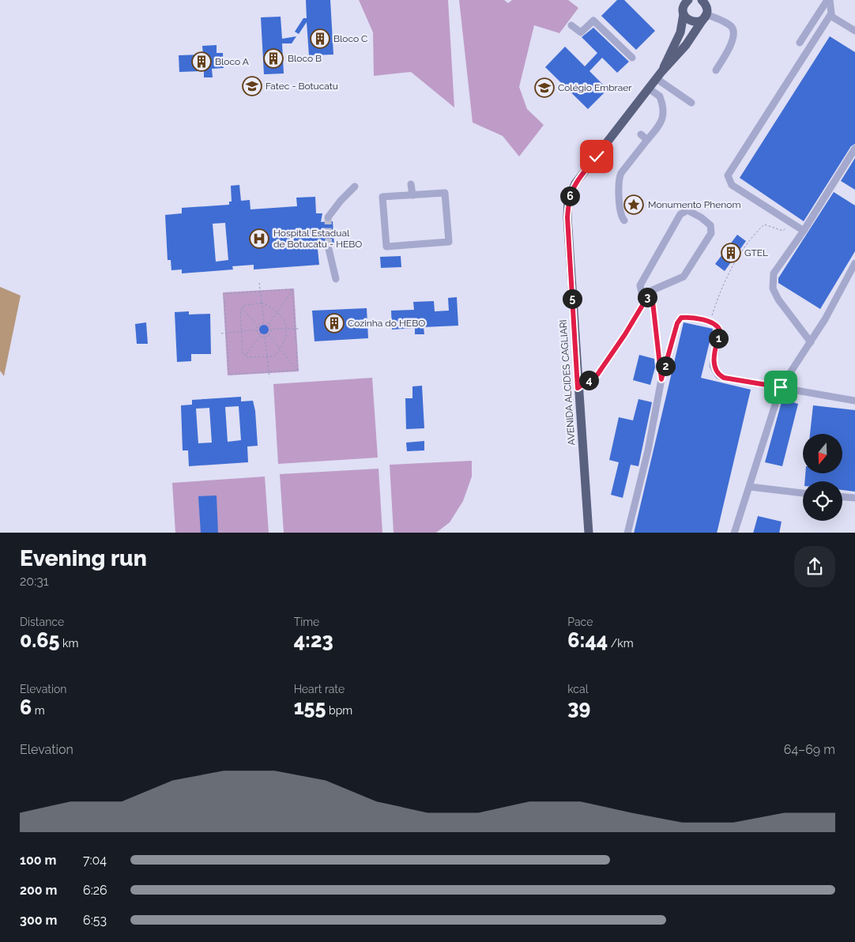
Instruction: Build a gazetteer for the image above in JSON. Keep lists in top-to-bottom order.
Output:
{
  "streets": {
    "main road": ["AVENIDA ALCIDES CAGLIARI"]
  },
  "places": {
    "building": [
      "Bloco C",
      "Bloco B",
      "Bloco A",
      "GTEL",
      "Cozinha do HEBO"
    ],
    "school or university": ["Fatec - Botucatu", "Colégio Embraer"],
    "place": ["Monumento Phenom"],
    "hospital": ["Hospital Estadual de Botucatu - HEBO"]
  },
  "north": "bottom",
  "page": {
    "pins": [
      "6",
      "3",
      "5",
      "1",
      "2",
      "4"
    ],
    "heading": ["Evening run", "20:31"],
    "stats": [
      ["Distance", "0.65 km"],
      ["Time", "4:23"],
      ["Pace", "6:44 /km"],
      ["Elevation", "6 m"],
      ["Heart rate", "155 bpm"],
      ["kcal", "39"]
    ],
    "chart": ["Elevation", "64–69 m"],
    "list": [
      {
        "name": "100 m",
        "note": "7:04"
      },
      {
        "name": "200 m",
        "note": "6:26"
      },
      {
        "name": "300 m",
        "note": "6:53"
      }
    ]
  }
}
